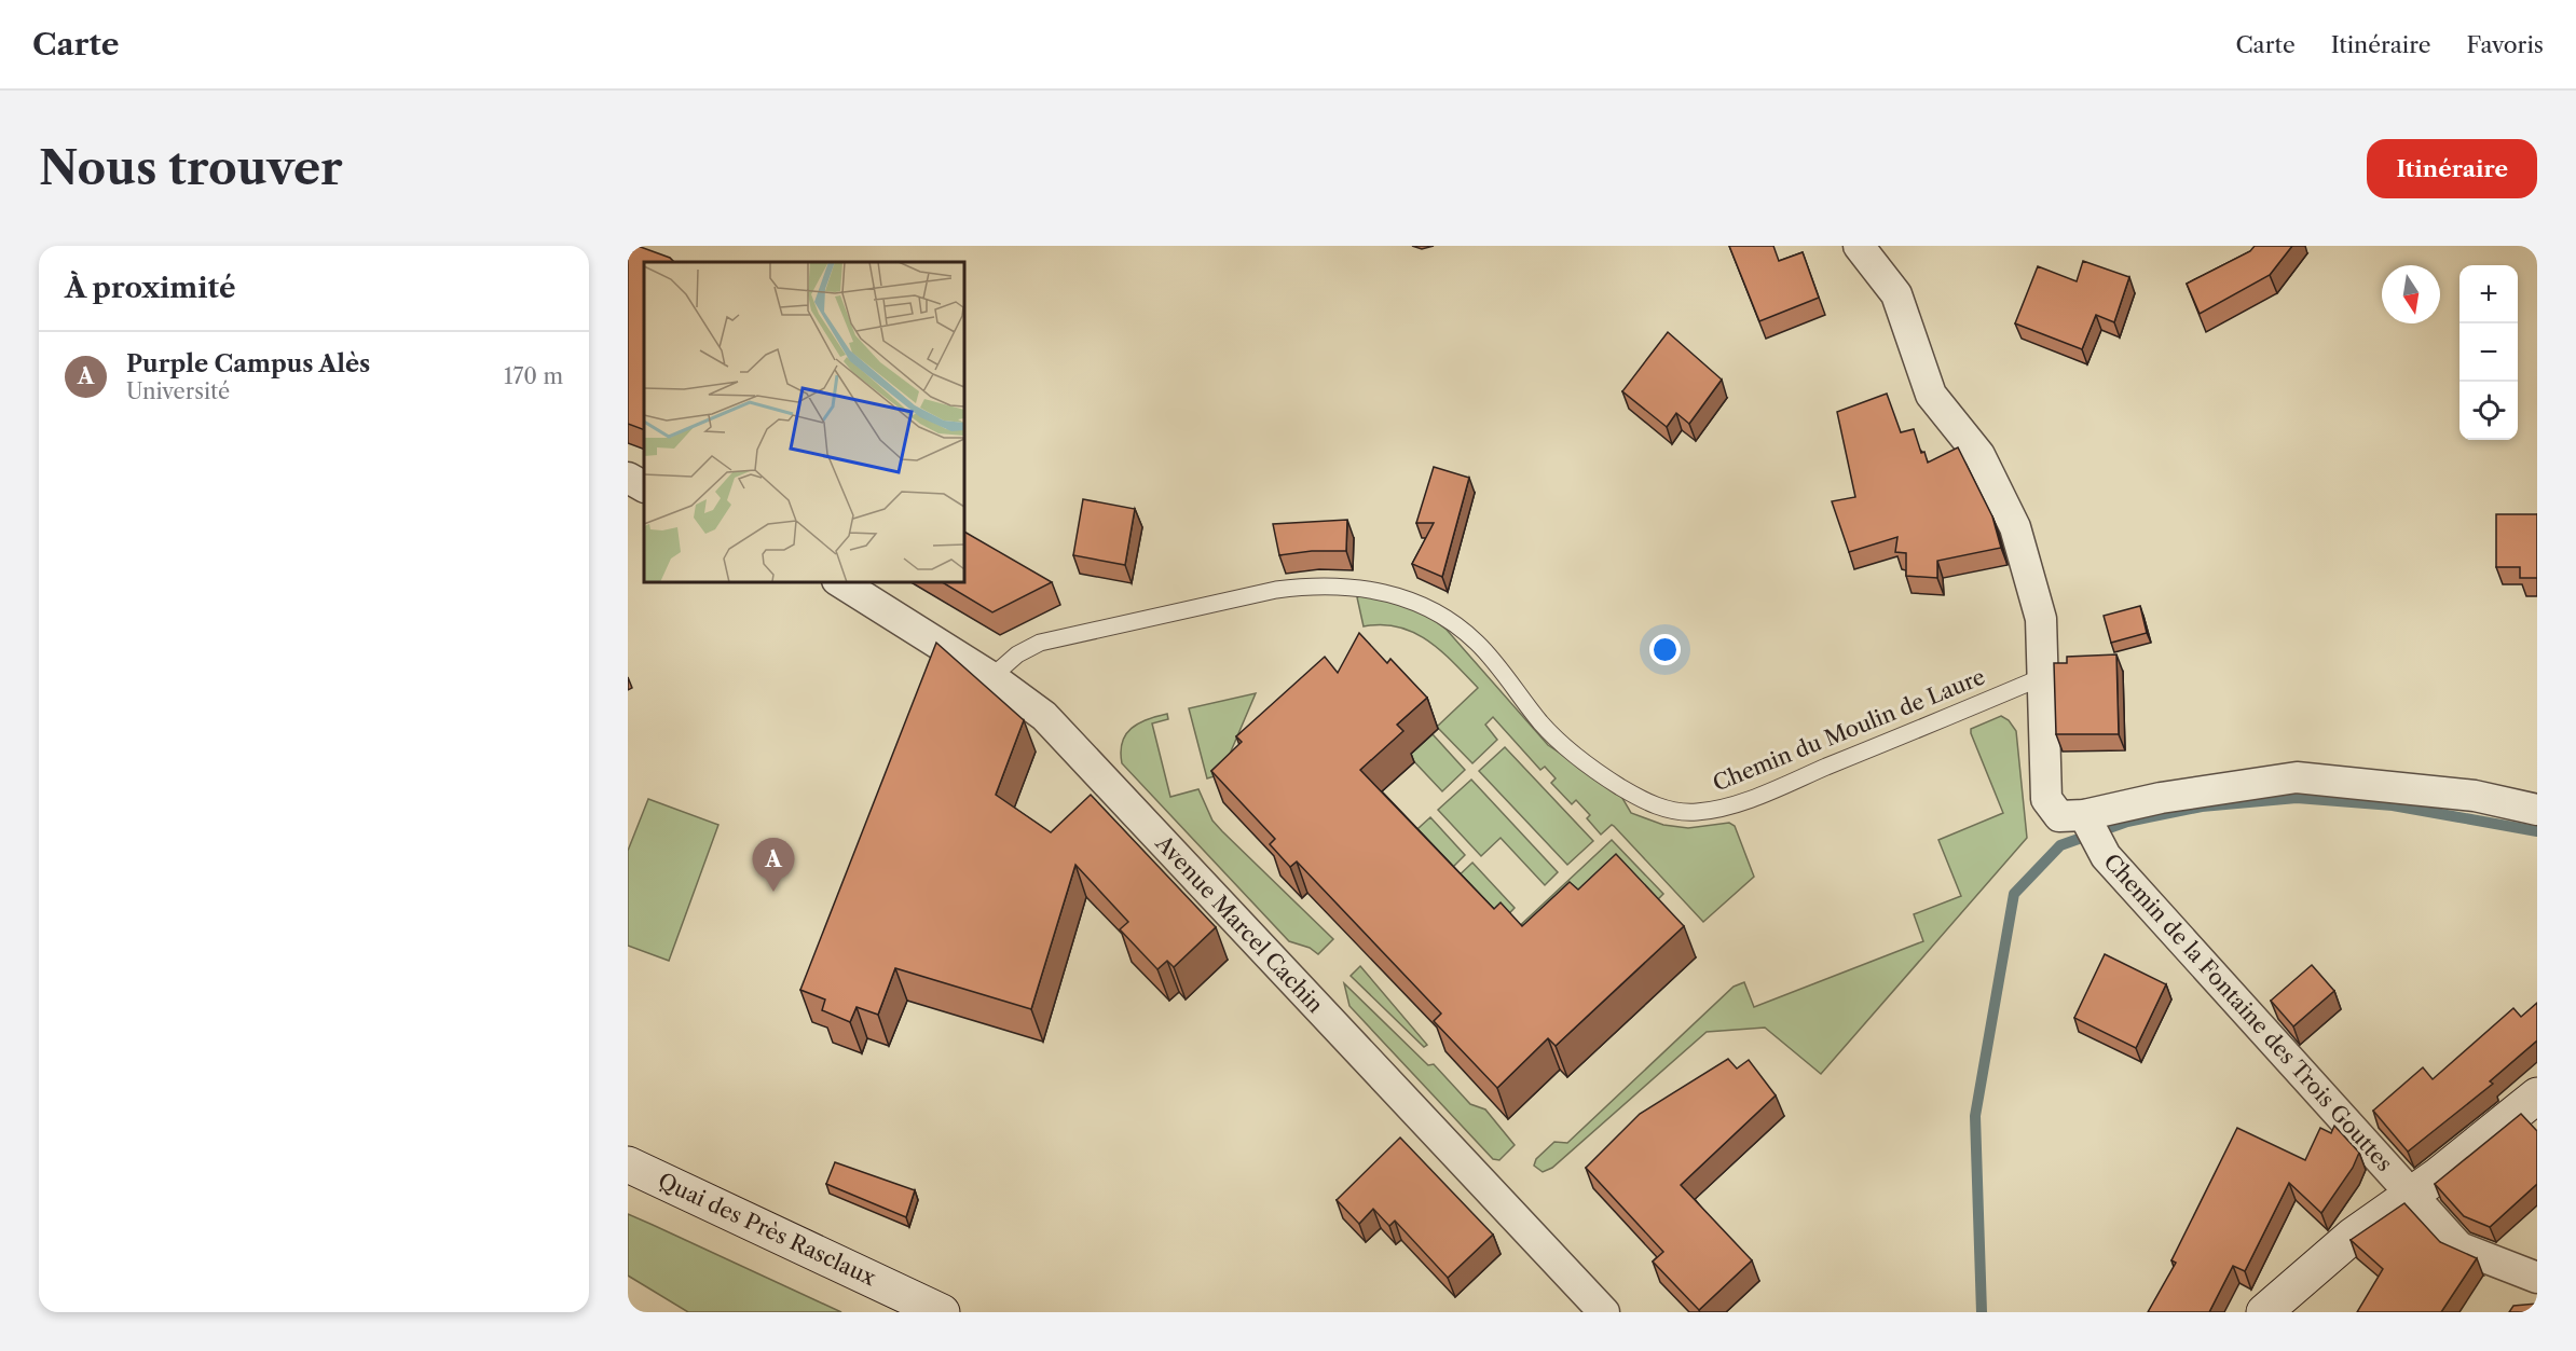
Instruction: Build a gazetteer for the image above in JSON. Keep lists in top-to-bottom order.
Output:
{
  "streets": {
    "main road": ["Quai des Près Rasclaux"],
    "street": ["Avenue Marcel Cachin", "Chemin de la Fontaine des Trois Gouttes"],
    "lane": ["Chemin du Moulin de Laure"]
  },
  "crossings": [
    ["Chemin du Moulin de Laure", "Avenue Marcel Cachin"]
  ],
  "north": "bottom",
  "page": {
    "header": "Carte",
    "nav": ["Carte", "Itinéraire", "Favoris"],
    "buttons": "Itinéraire",
    "title": "Nous trouver",
    "heading": "À proximité",
    "map_buttons": ["+", "−"],
    "list": [
      {
        "mark": "A",
        "name": "Purple Campus Alès",
        "note": "Université",
        "value": "170 m"
      }
    ],
    "pins": "A"
  }
}
